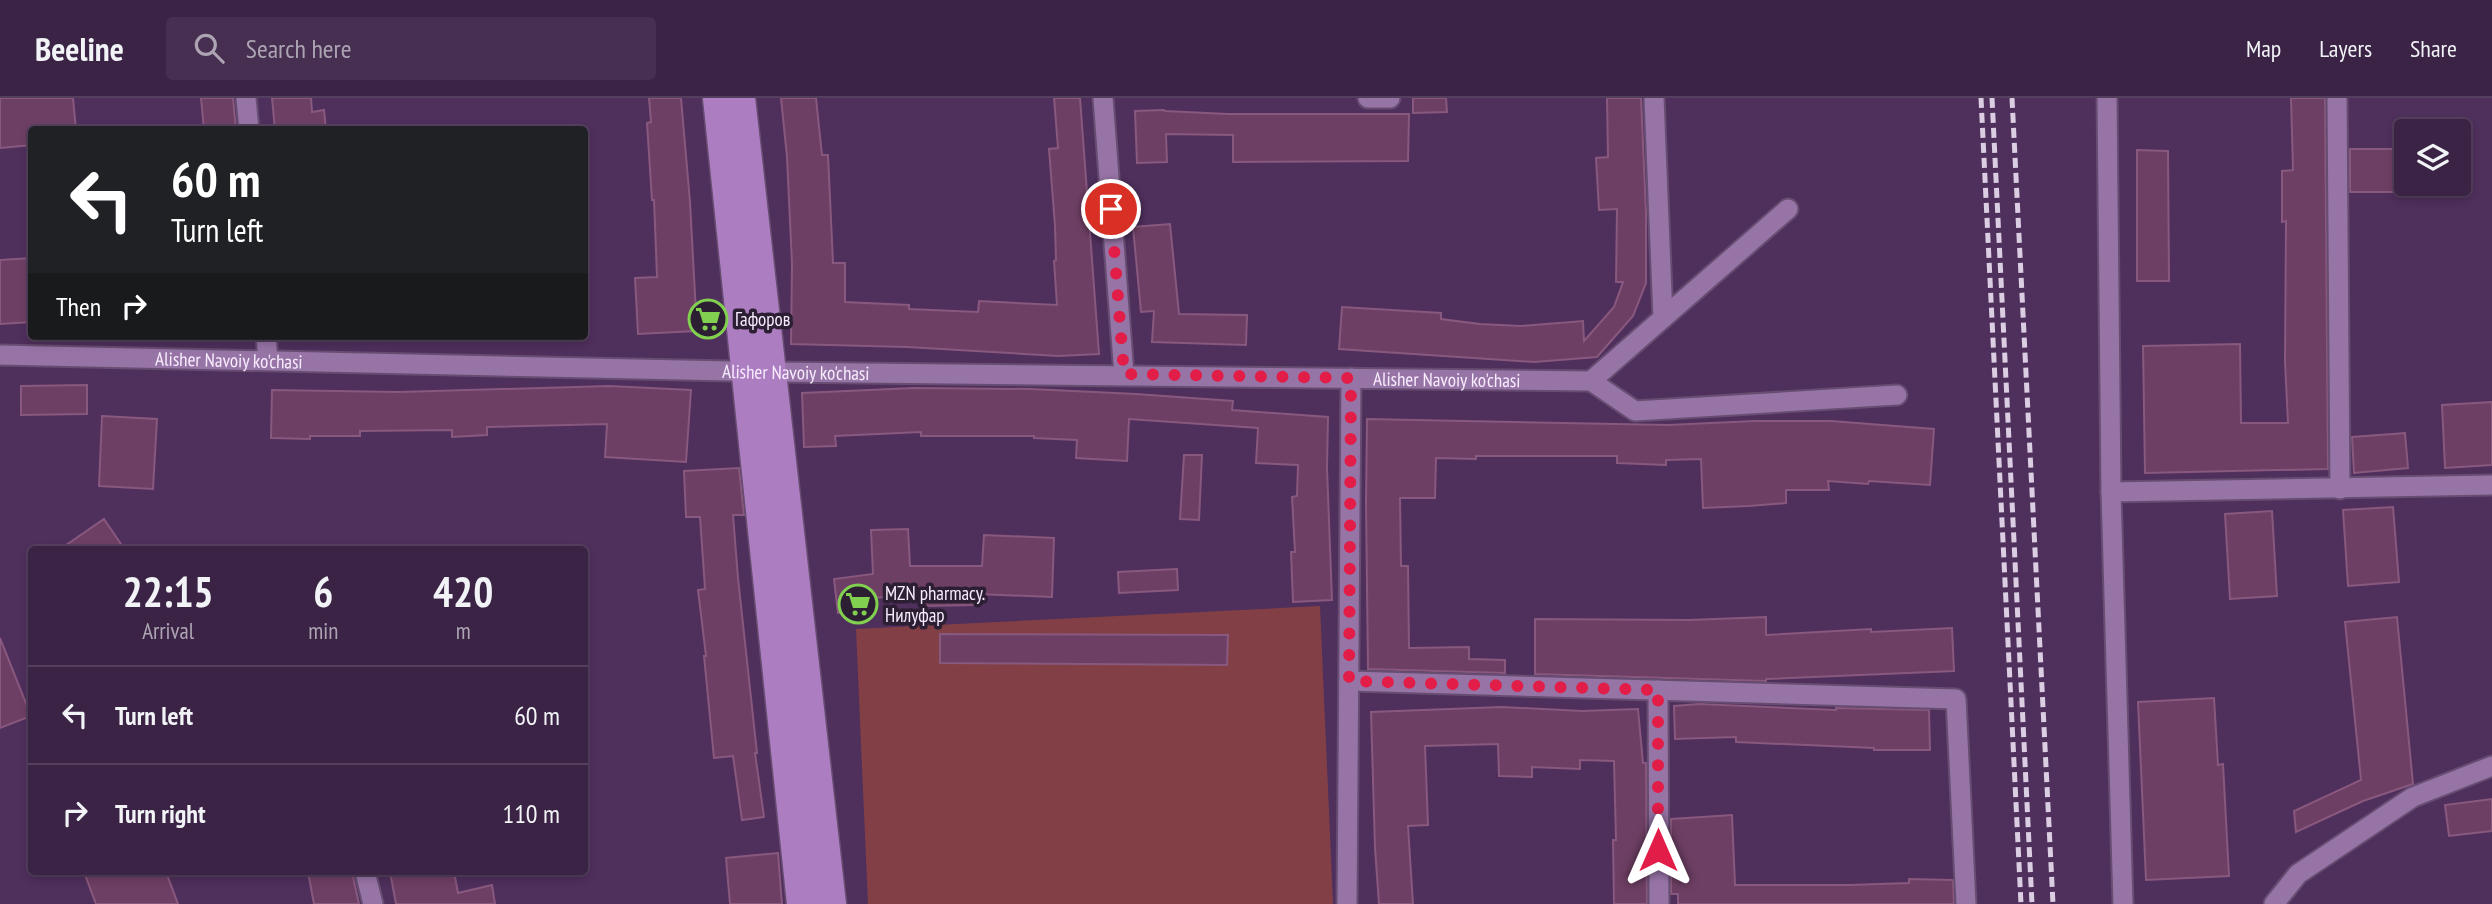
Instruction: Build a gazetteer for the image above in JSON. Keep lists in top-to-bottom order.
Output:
{
  "streets": {
    "street": ["Alisher Navoiy ko'chasi"]
  },
  "places": {
    "supermarket": ["Гафоров", "MZN pharmacy. Нилуфар"]
  },
  "page": {
    "header": "Beeline",
    "search": "Search here",
    "nav": ["Map", "Layers", "Share"],
    "turn": ["60 m", "Turn left"],
    "then": "Then",
    "eta": [
      "22:15",
      "Arrival",
      "6",
      "min",
      "420",
      "m"
    ],
    "list": [
      {
        "name": "Turn left",
        "value": "60 m"
      },
      {
        "name": "Turn right",
        "value": "110 m"
      }
    ]
  }
}
